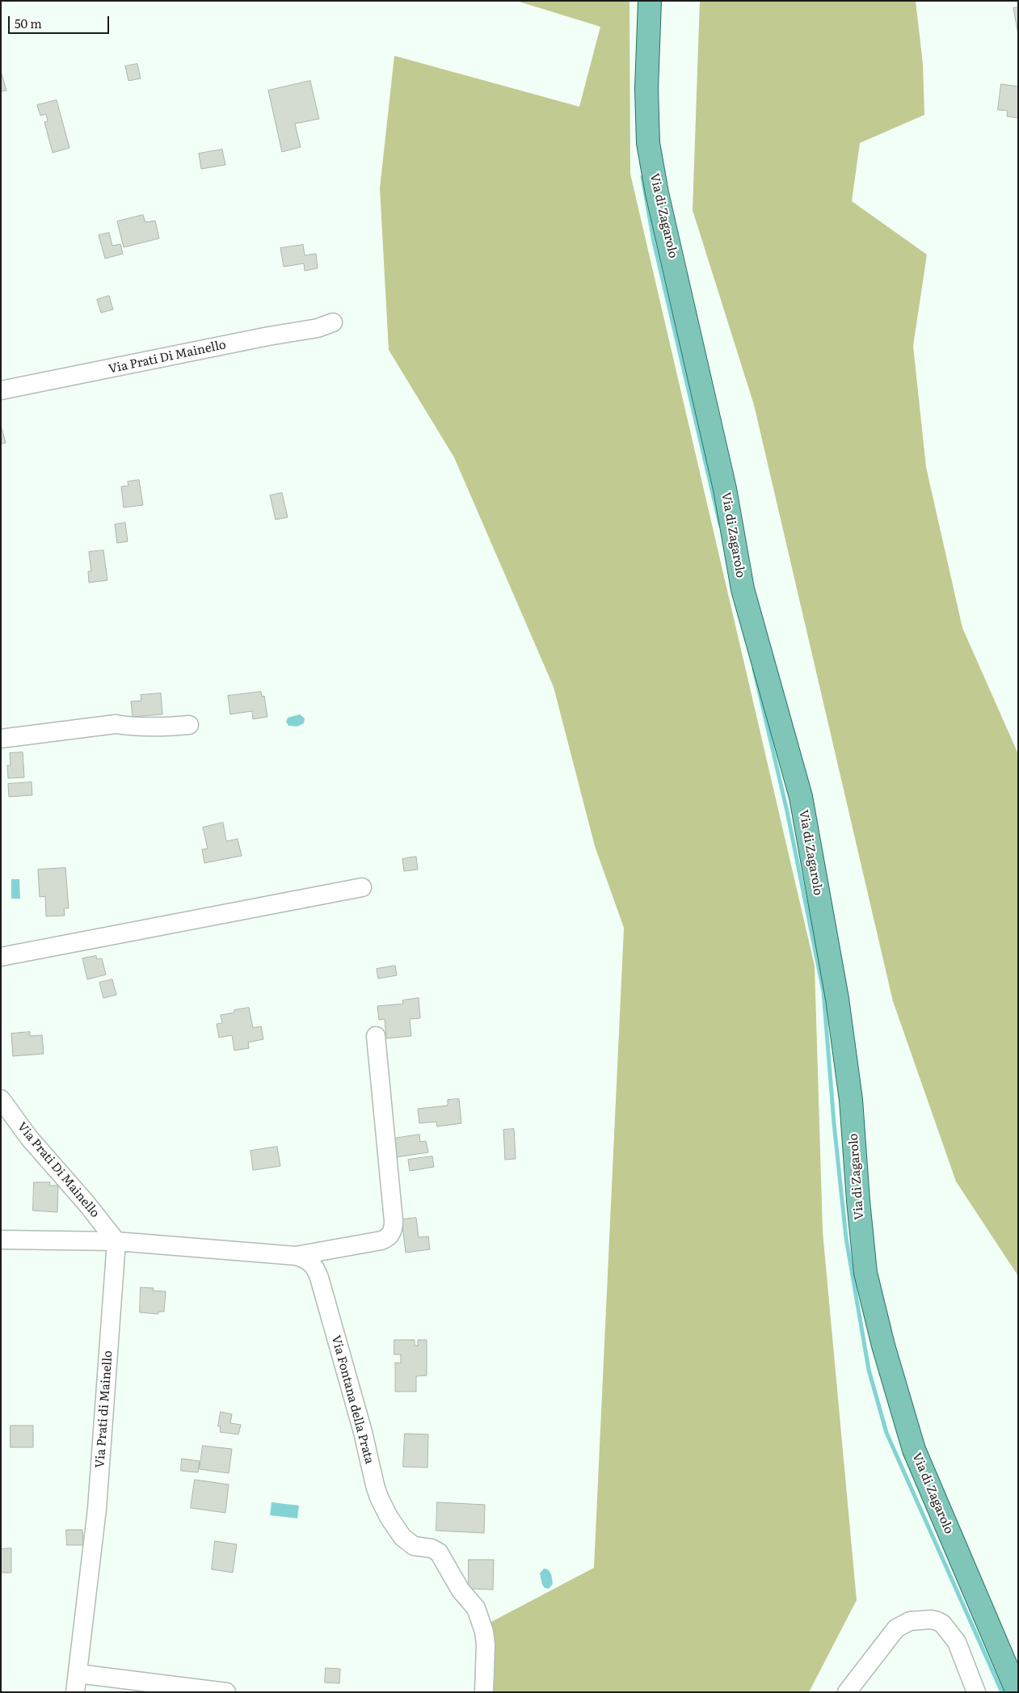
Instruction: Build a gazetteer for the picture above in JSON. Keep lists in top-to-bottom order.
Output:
{
  "streets": {
    "main road": ["Via di Zagarolo"],
    "street": ["Via Prati Di Mainello", "Via Fontana della Prata", "Via Prati di Mainello"]
  },
  "crossings": [
    ["Via Prati Di Mainello", "Via Fontana della Prata"],
    ["Via Prati Di Mainello", "Via Prati di Mainello"],
    ["Via Fontana della Prata", "Via Prati di Mainello"]
  ],
  "scale_bar": "50 m"
}
